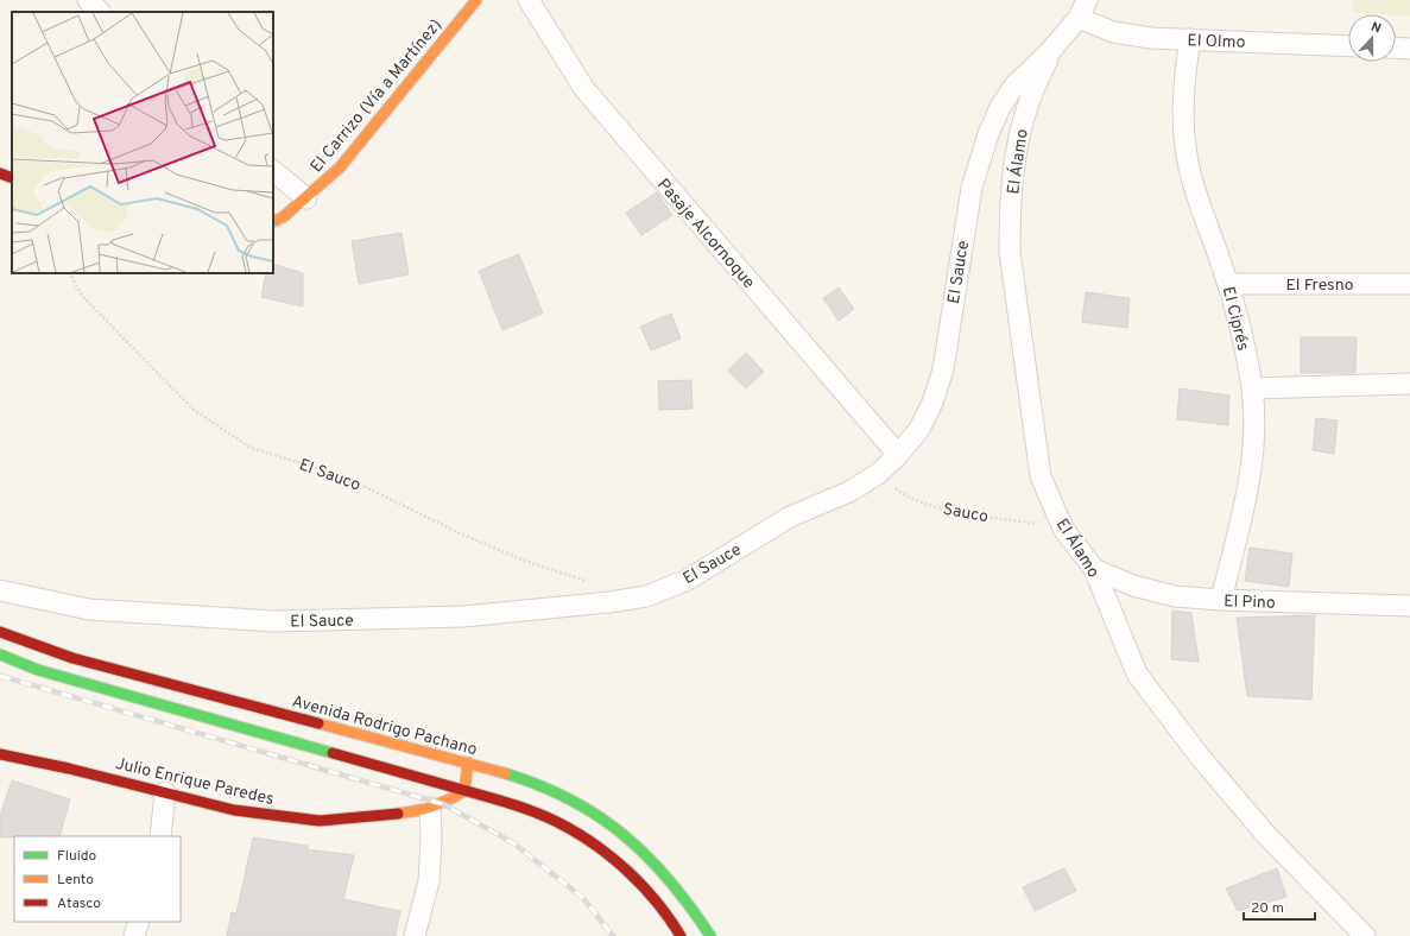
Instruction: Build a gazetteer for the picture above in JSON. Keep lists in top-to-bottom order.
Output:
{
  "streets": {
    "main road": ["El Carrizo (Vía a Martínez)", "Avenida Rodrigo Pachano", "Julio Enrique Paredes"],
    "street": [
      "El Olmo",
      "El Álamo",
      "Pasaje Alcornoque",
      "El Sauce",
      "El Fresno",
      "El Ciprés",
      "El Pino"
    ],
    "path": ["El Sauco", "Sauco"]
  },
  "crossings": [
    ["El Olmo", "El Sauce"],
    ["El Olmo", "El Ciprés"],
    ["El Álamo", "El Sauce"],
    ["El Álamo", "Sauco"],
    ["El Álamo", "El Pino"],
    ["Pasaje Alcornoque", "El Sauce"],
    ["El Sauce", "Sauco"],
    ["El Fresno", "El Ciprés"],
    ["El Ciprés", "El Pino"]
  ],
  "legend": ["Fluido", "Lento", "Atasco"],
  "scale_bar": "20 m",
  "north": "top"
}
